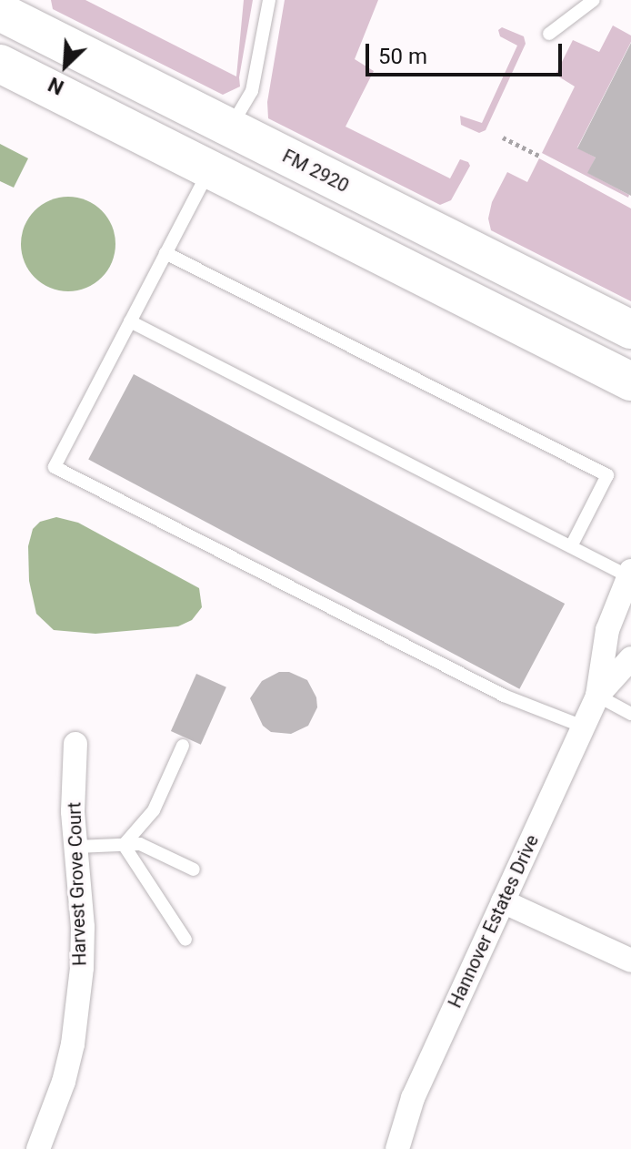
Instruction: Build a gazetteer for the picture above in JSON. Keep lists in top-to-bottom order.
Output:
{
  "streets": {
    "main road": ["FM 2920"],
    "street": ["Harvest Grove Court", "Hannover Estates Drive"]
  },
  "scale_bar": "50 m",
  "north": "bottom left"
}
